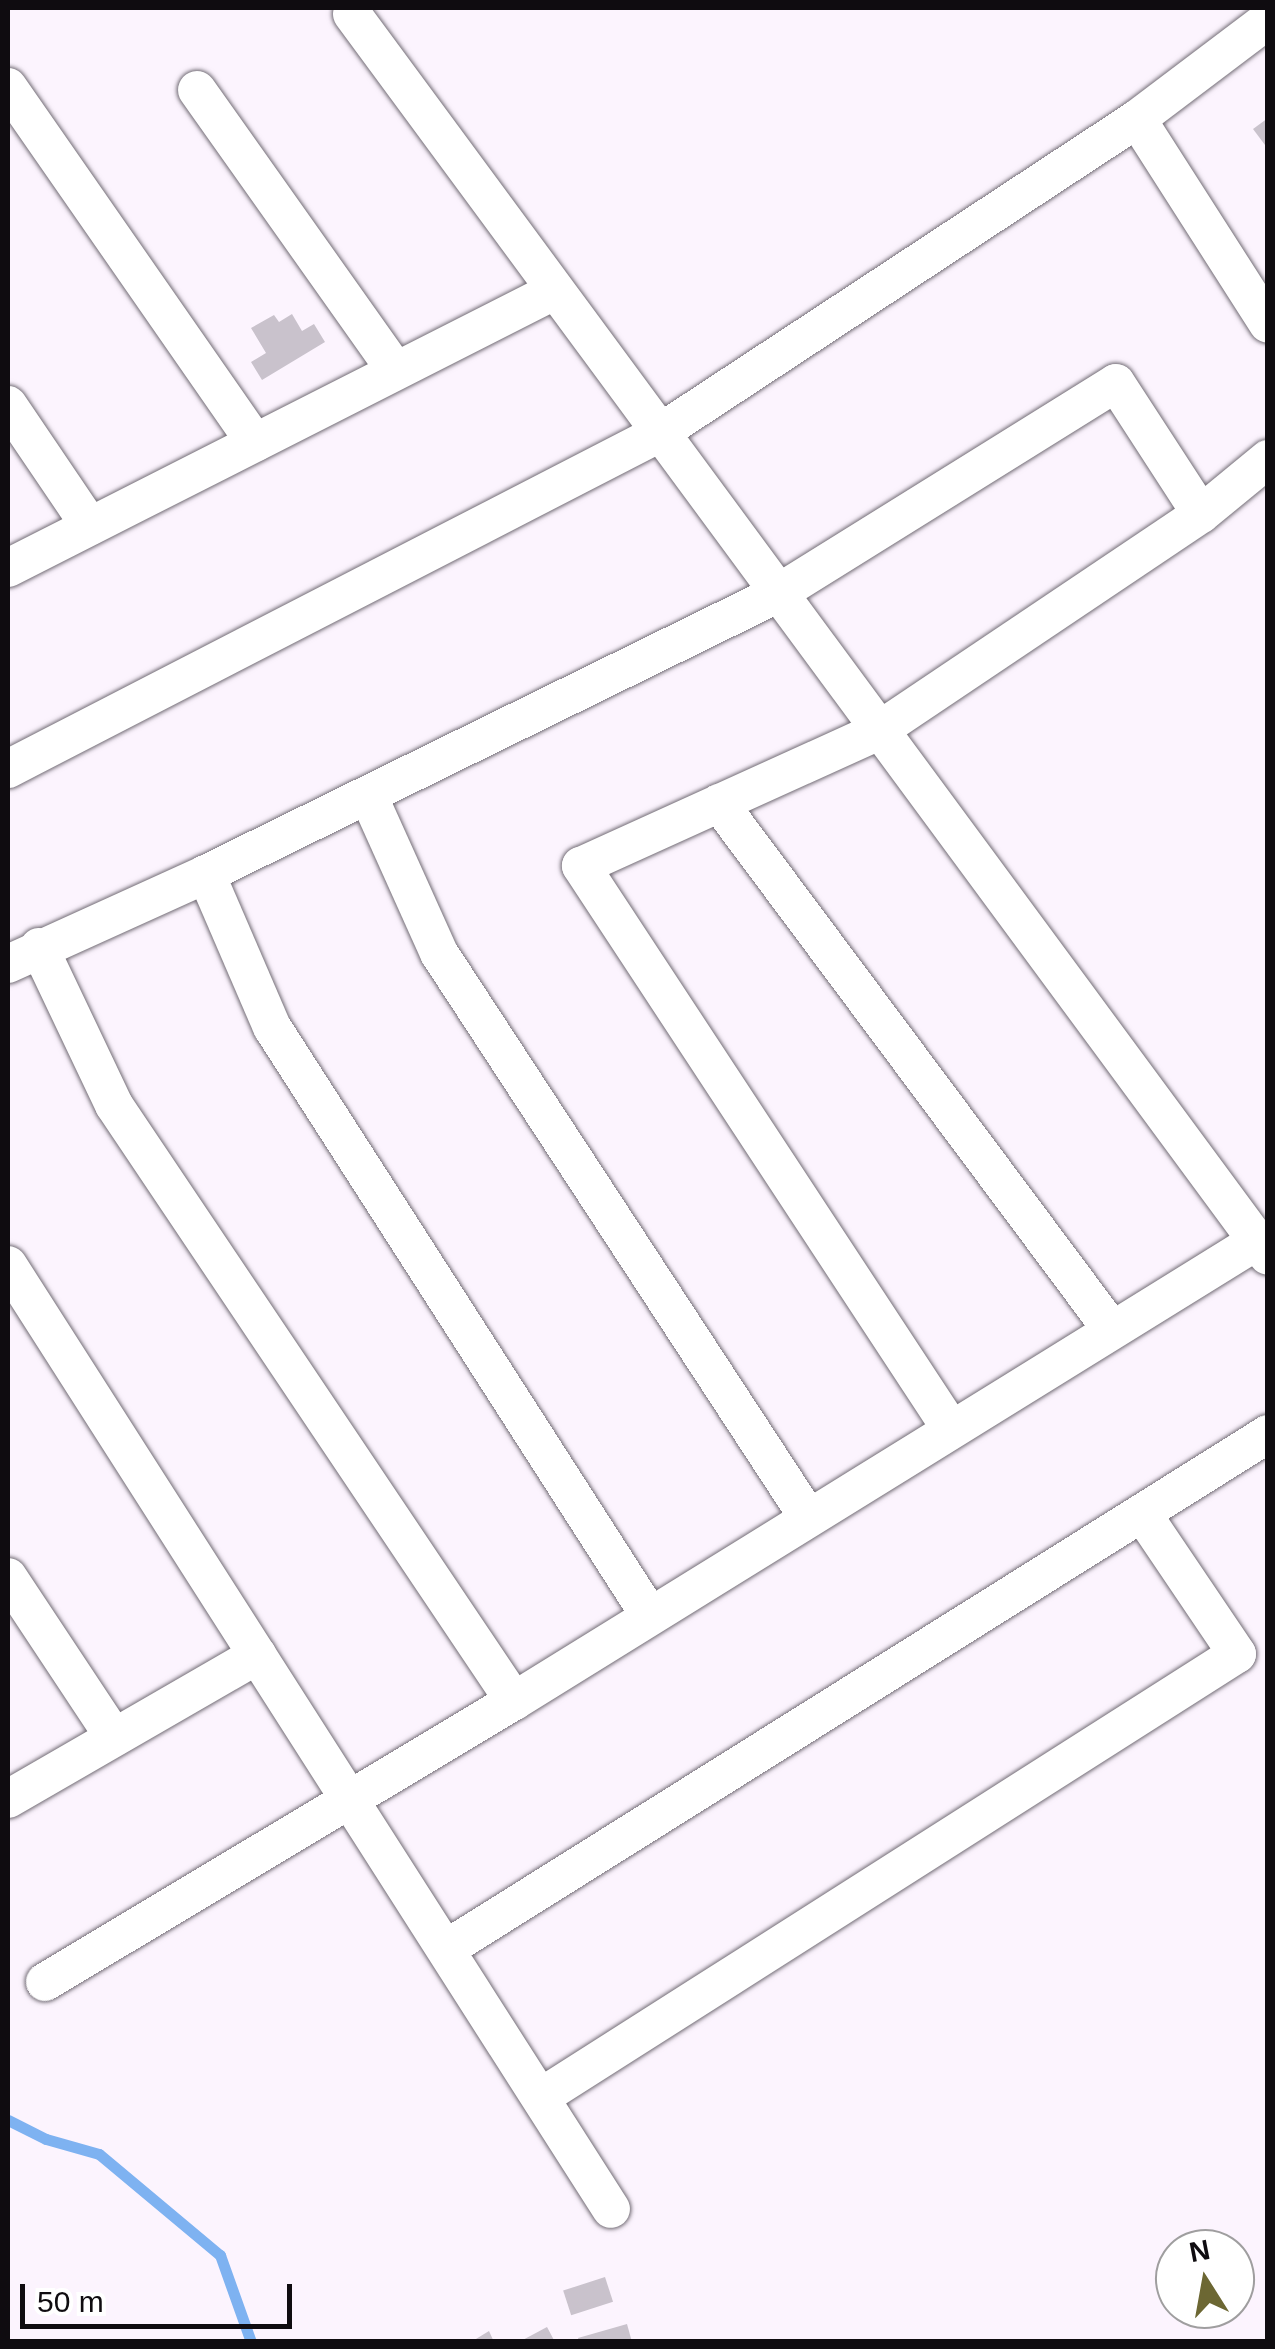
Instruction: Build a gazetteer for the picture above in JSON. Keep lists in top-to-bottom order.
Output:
{
  "scale_bar": "50 m",
  "north": "top"
}
